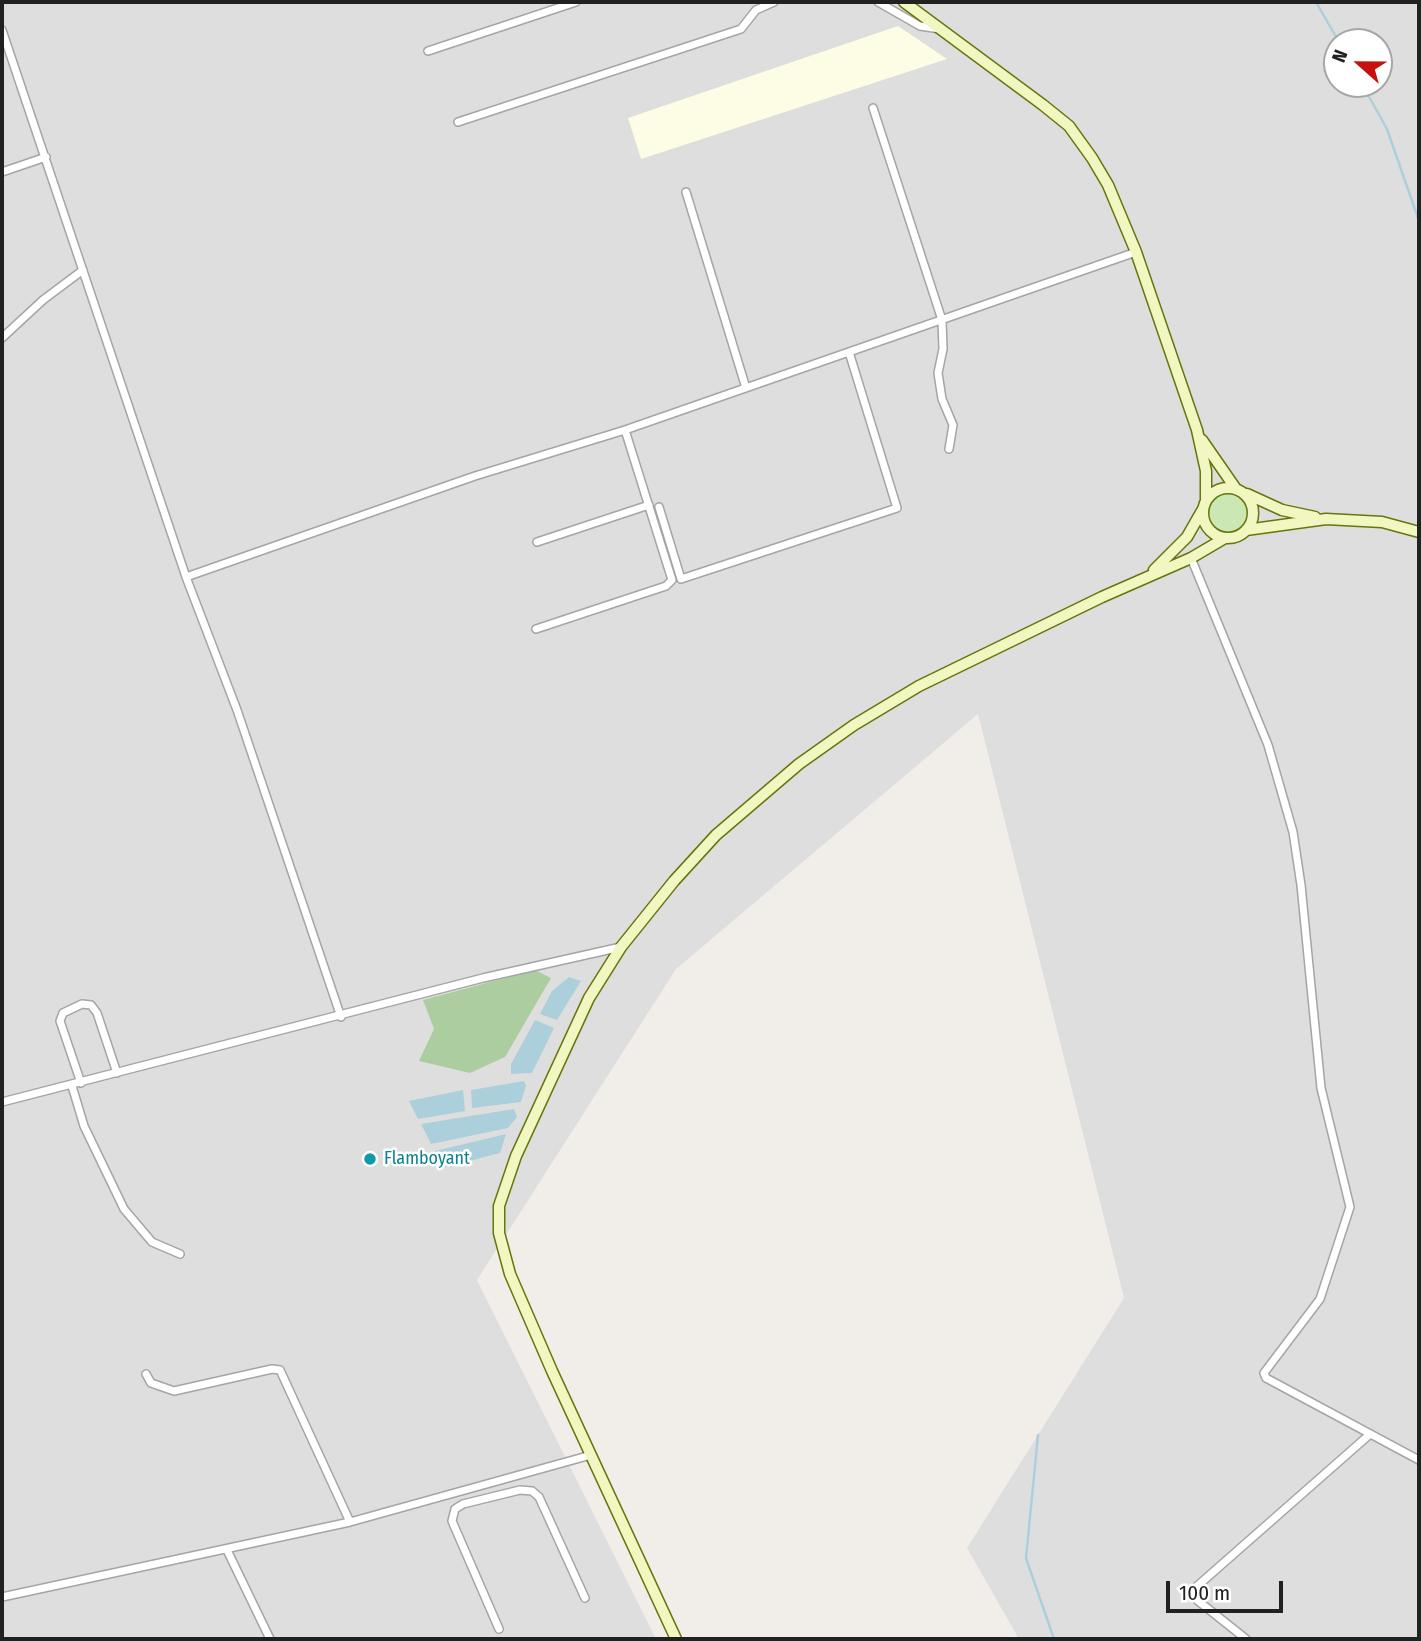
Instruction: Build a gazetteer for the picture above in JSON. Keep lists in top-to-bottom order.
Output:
{
  "places": ["Flamboyant"],
  "scale_bar": "100 m",
  "north": "left"
}
